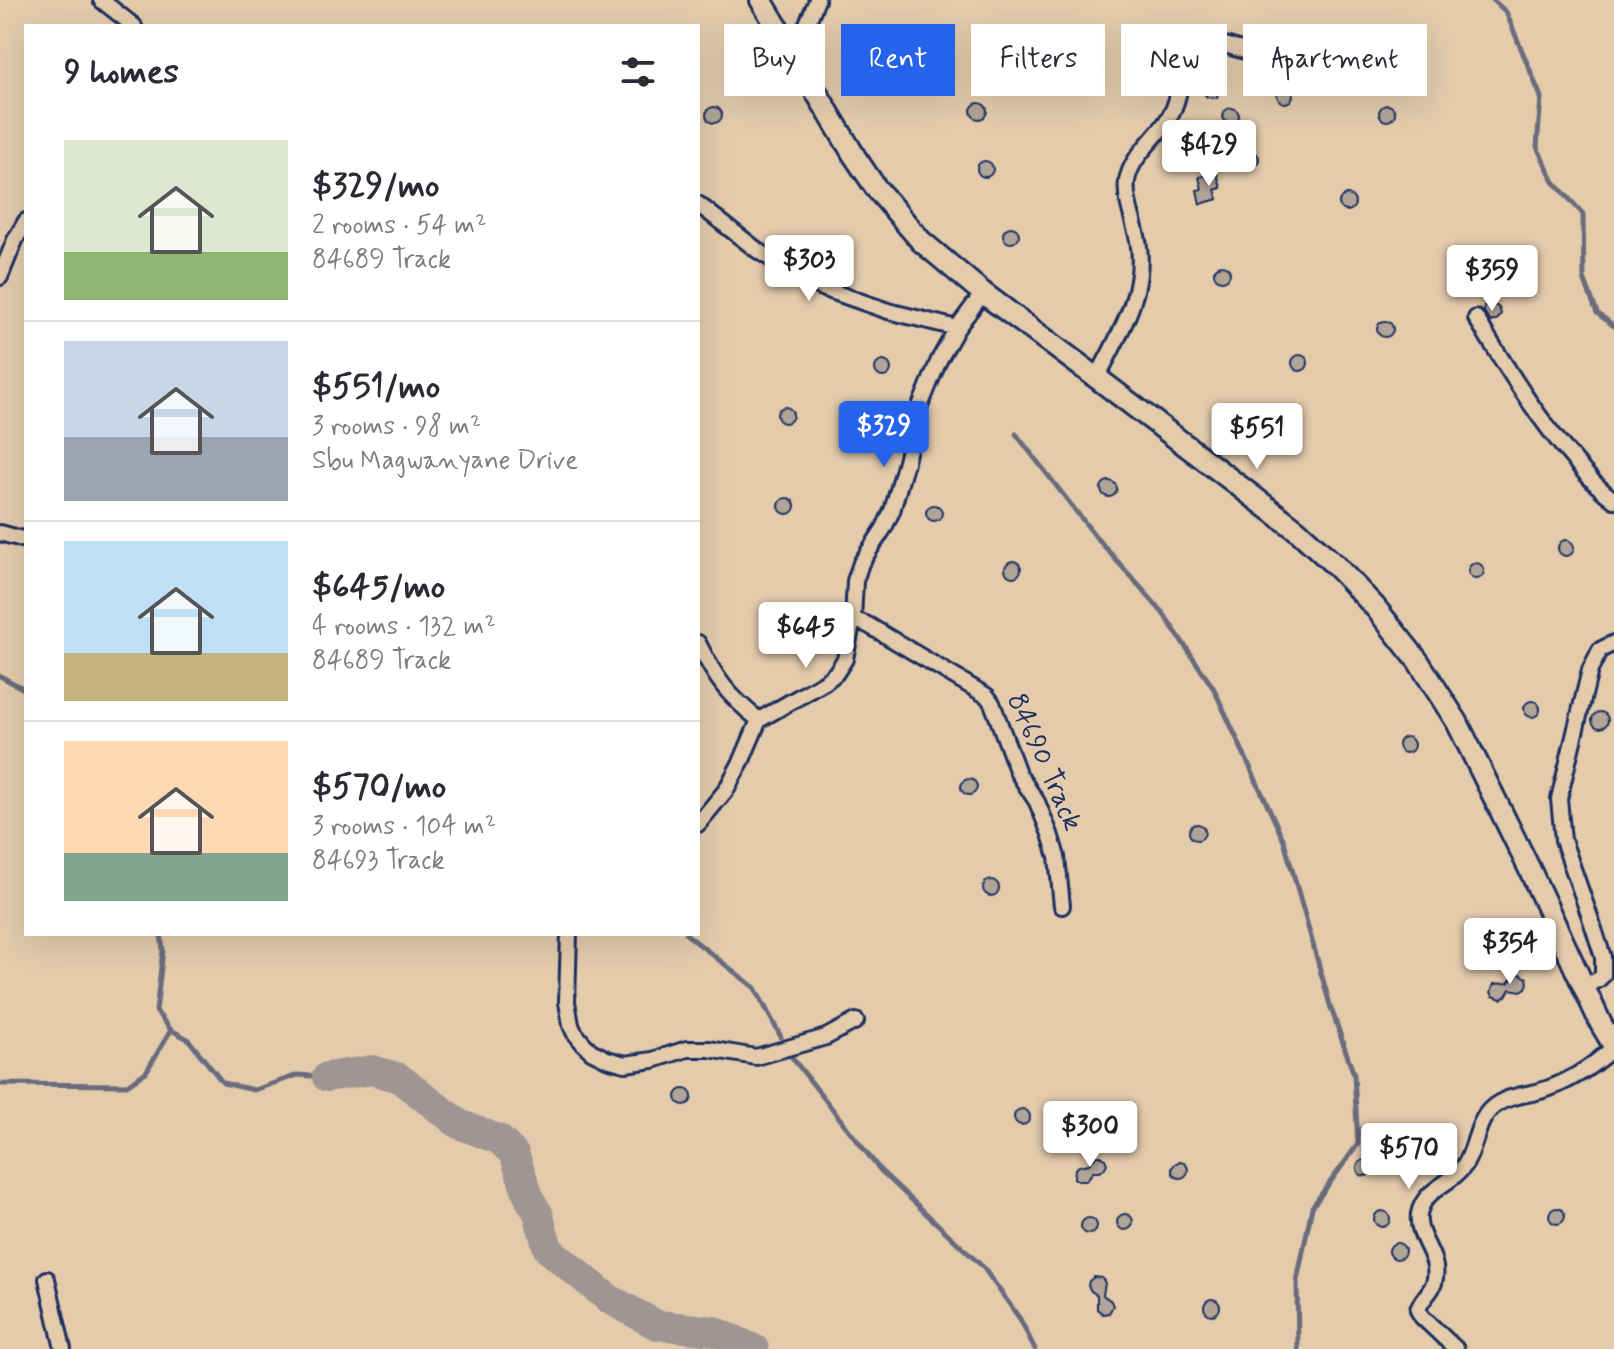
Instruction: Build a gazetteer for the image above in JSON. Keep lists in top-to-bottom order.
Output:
{
  "streets": {
    "street": ["84690 Track"]
  },
  "page": {
    "chip": [
      "Buy",
      "Rent",
      "Filters",
      "New",
      "Apartment"
    ],
    "heading": "9 homes",
    "price": [
      "$429",
      "$303",
      "$359",
      "$329",
      "$551",
      "$645",
      "$354",
      "$300",
      "$570"
    ],
    "list": [
      {
        "name": "$329/mo",
        "note": "2 rooms · 54 m² · 84689 Track"
      },
      {
        "name": "$551/mo",
        "note": "3 rooms · 98 m² · Sbu Magwanyane Drive"
      },
      {
        "name": "$645/mo",
        "note": "4 rooms · 132 m² · 84689 Track"
      },
      {
        "name": "$570/mo",
        "note": "3 rooms · 104 m² · 84693 Track"
      }
    ]
  }
}
